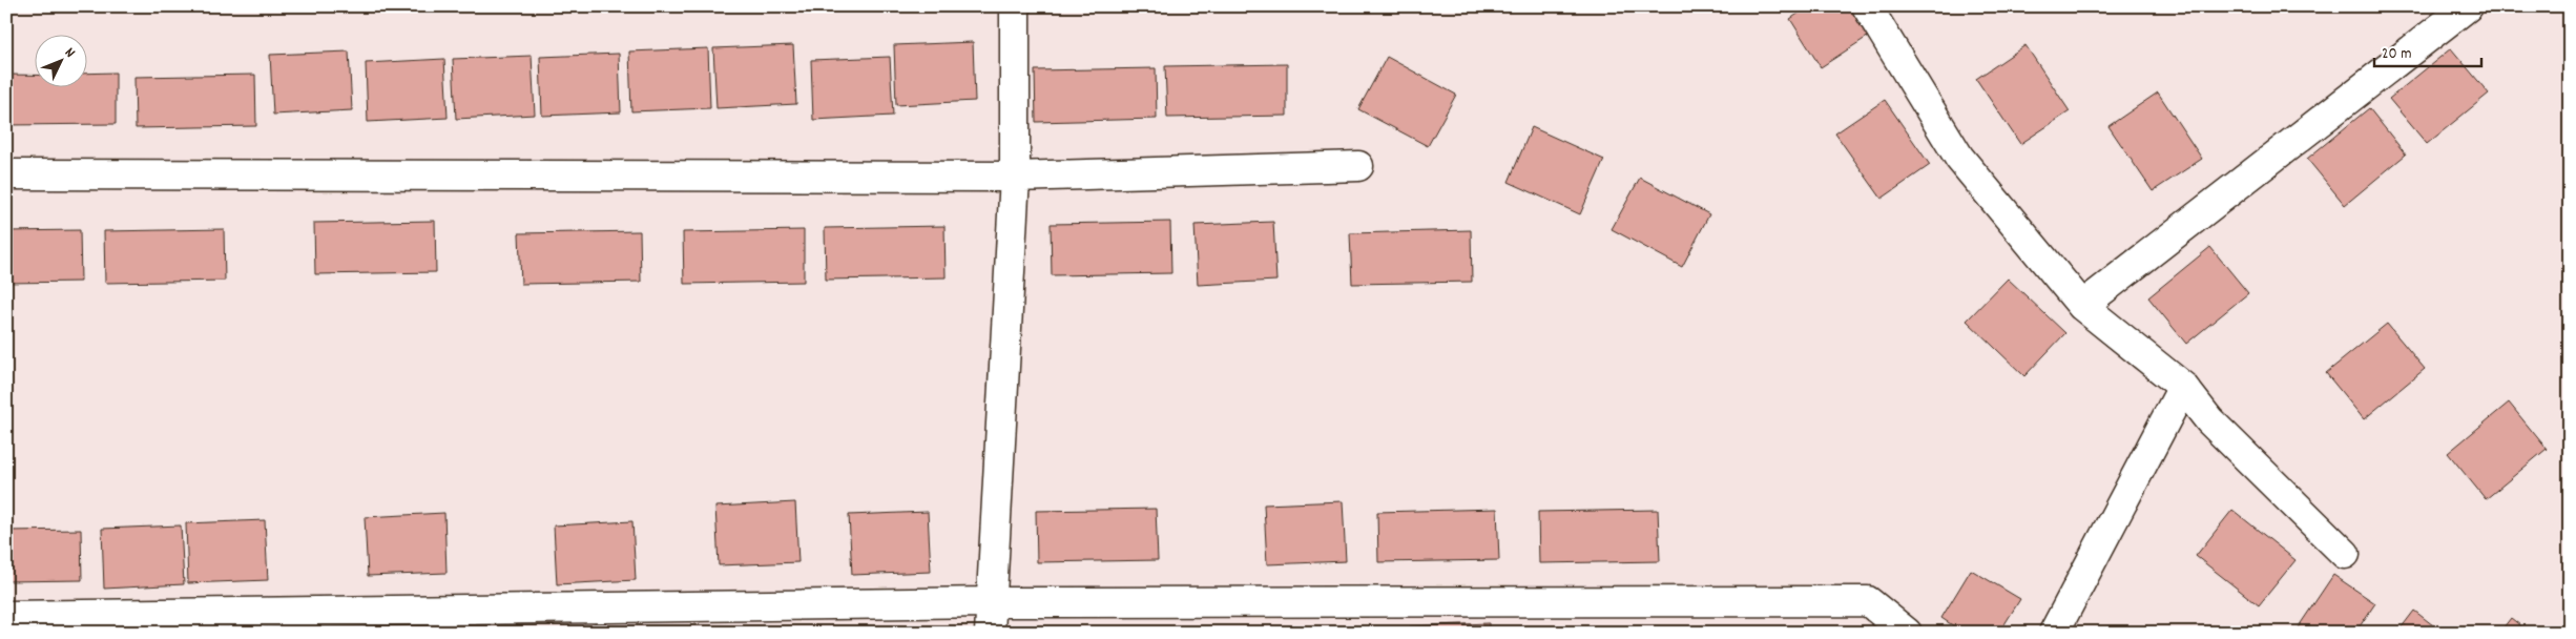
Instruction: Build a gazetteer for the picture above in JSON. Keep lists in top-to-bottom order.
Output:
{
  "scale_bar": "20 m",
  "north": "top right"
}
